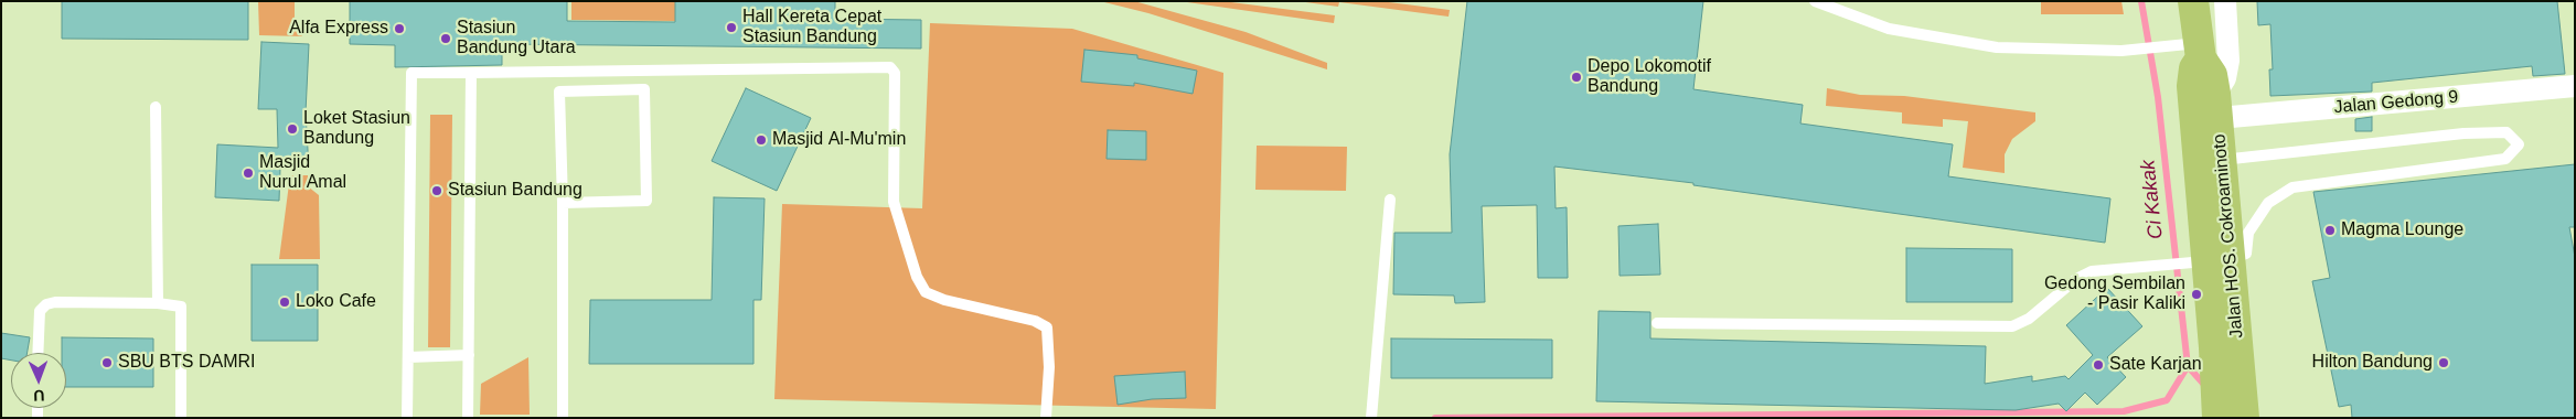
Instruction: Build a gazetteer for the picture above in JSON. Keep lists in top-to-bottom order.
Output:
{
  "streets": {
    "main road": ["Jalan HOS. Cokroaminoto"],
    "street": ["Jalan Gedong 9"]
  },
  "crossings": [
    ["Jalan Gedong 9", "Jalan HOS. Cokroaminoto"]
  ],
  "water": ["Ci Kakak"],
  "places": [
    "Hall Kereta Cepat Stasiun Bandung",
    "Alfa Express",
    "Stasiun Bandung Utara",
    "Depo Lokomotif Bandung",
    "Loket Stasiun Bandung",
    "Masjid Al-Mu'min",
    "Masjid Nurul Amal",
    "Stasiun Bandung",
    "Magma Lounge",
    "Gedong Sembilan - Pasir Kaliki",
    "Loko Cafe",
    "SBU BTS DAMRI",
    "Hilton Bandung",
    "Sate Karjan"
  ],
  "north": "bottom"
}
